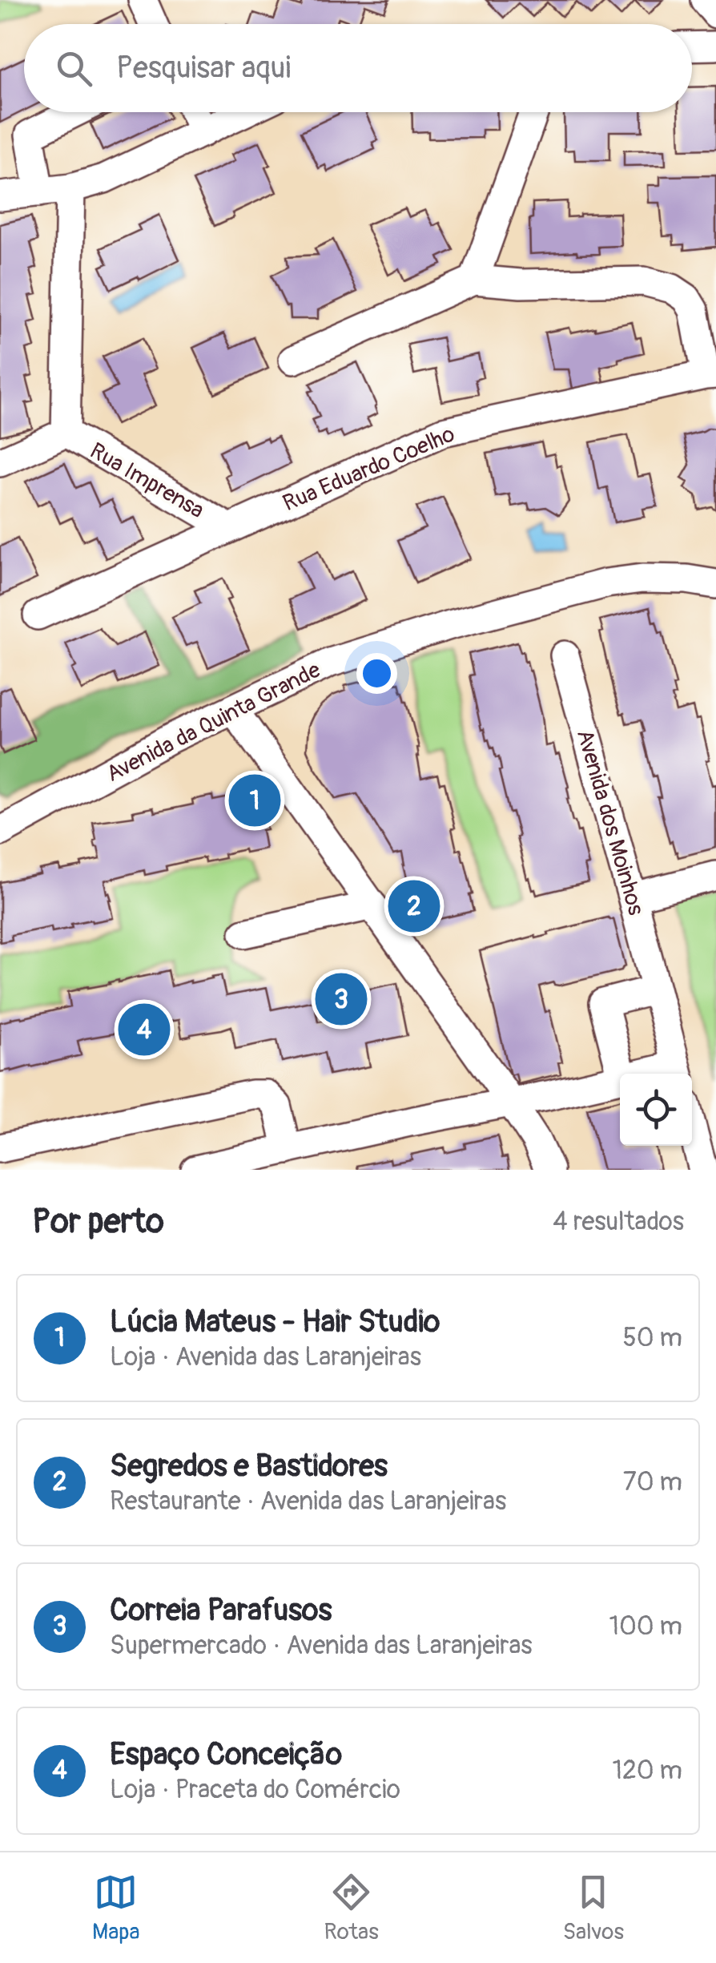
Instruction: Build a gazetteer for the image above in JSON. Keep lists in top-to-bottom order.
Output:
{
  "streets": {
    "street": [
      "Rua Eduardo Coelho",
      "Rua Imprensa",
      "Avenida da Quinta Grande",
      "Avenida dos Moinhos"
    ]
  },
  "crossings": [
    ["Rua Eduardo Coelho", "Rua Imprensa"]
  ],
  "page": {
    "search": "Pesquisar aqui",
    "pins": [
      "1",
      "2",
      "3",
      "4"
    ],
    "heading": ["Por perto", "4 resultados"],
    "list": [
      {
        "mark": "1",
        "name": "Lúcia Mateus - Hair Studio",
        "note": "Loja · Avenida das Laranjeiras",
        "value": "50 m"
      },
      {
        "mark": "2",
        "name": "Segredos e Bastidores",
        "note": "Restaurante · Avenida das Laranjeiras",
        "value": "70 m"
      },
      {
        "mark": "3",
        "name": "Correia Parafusos",
        "note": "Supermercado · Avenida das Laranjeiras",
        "value": "100 m"
      },
      {
        "mark": "4",
        "name": "Espaço Conceição",
        "note": "Loja · Praceta do Comércio",
        "value": "120 m"
      }
    ],
    "nav": ["Mapa", "Rotas", "Salvos"]
  }
}
